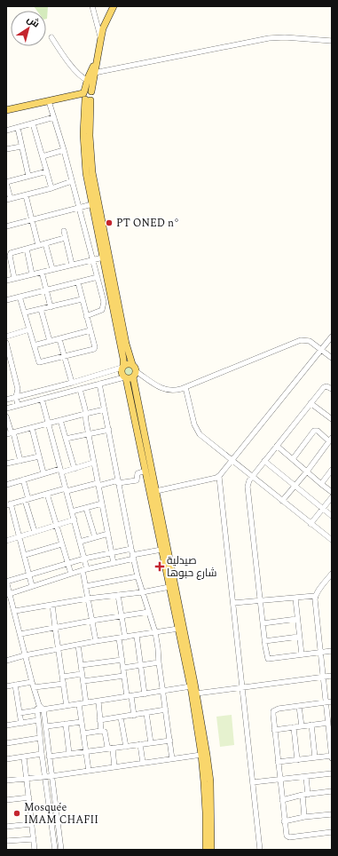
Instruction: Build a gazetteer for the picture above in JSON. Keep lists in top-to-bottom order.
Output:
{
  "places": {
    "other": ["PT ONED n°", "Mosquée IMAM CHAFII"],
    "health": ["صيدلية شارع حبوها"]
  },
  "north": "top right"
}
